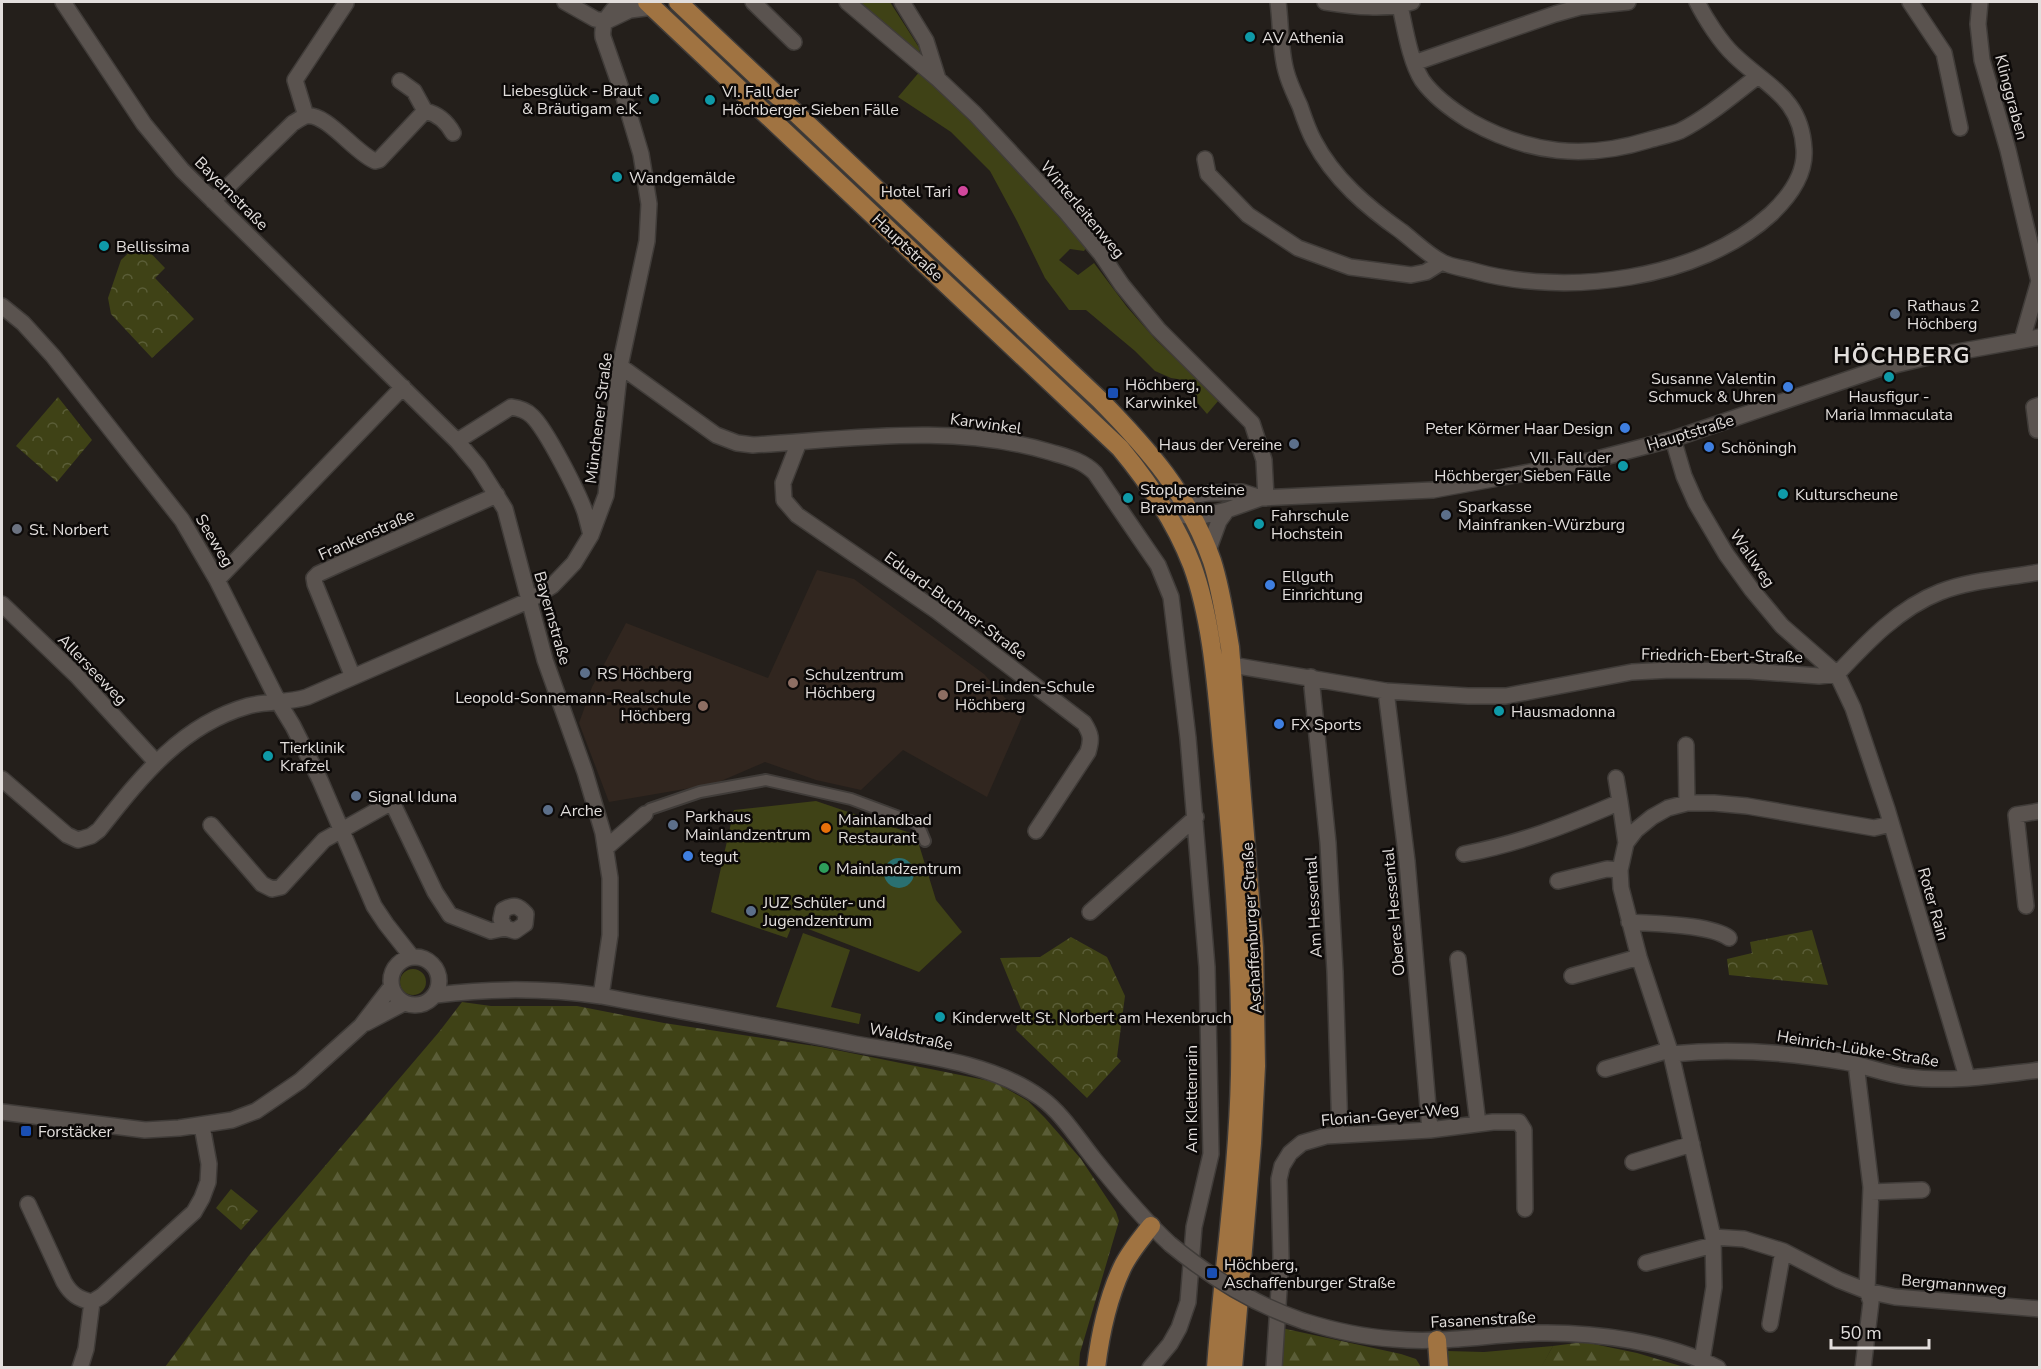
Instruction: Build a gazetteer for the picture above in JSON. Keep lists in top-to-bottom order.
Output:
{
  "streets": {
    "main road": ["Hauptstraße", "Aschaffenburger Straße"],
    "street": [
      "Klinggraben",
      "Bayernstraße",
      "Winterleitenweg",
      "Münchener Straße",
      "Karwinkel",
      "Frankenstraße",
      "Seeweg",
      "Wallweg",
      "Eduard-Buchner-Straße",
      "Friedrich-Ebert-Straße",
      "Allerseeweg",
      "Roter Rain",
      "Am Hessental",
      "Oberes Hessental",
      "Waldstraße",
      "Heinrich-Lübke-Straße",
      "Am Klettenrain",
      "Florian-Geyer-Weg",
      "Bergmannweg",
      "Fasanenstraße"
    ]
  },
  "crossings": [
    ["Klinggraben", "Hauptstraße"],
    ["Bayernstraße", "Münchener Straße"],
    ["Bayernstraße", "Frankenstraße"],
    ["Bayernstraße", "Waldstraße"],
    ["Winterleitenweg", "Hauptstraße"],
    ["Hauptstraße", "Wallweg"],
    ["Hauptstraße", "Aschaffenburger Straße"],
    ["Münchener Straße", "Karwinkel"],
    ["Münchener Straße", "Frankenstraße"],
    ["Münchener Straße", "Seeweg"],
    ["Münchener Straße", "Allerseeweg"],
    ["Karwinkel", "Eduard-Buchner-Straße"],
    ["Karwinkel", "Am Klettenrain"],
    ["Seeweg", "Waldstraße"],
    ["Wallweg", "Friedrich-Ebert-Straße"],
    ["Wallweg", "Roter Rain"],
    ["Friedrich-Ebert-Straße", "Roter Rain"],
    ["Friedrich-Ebert-Straße", "Am Hessental"],
    ["Friedrich-Ebert-Straße", "Oberes Hessental"],
    ["Friedrich-Ebert-Straße", "Aschaffenburger Straße"],
    ["Roter Rain", "Heinrich-Lübke-Straße"],
    ["Am Hessental", "Florian-Geyer-Weg"],
    ["Oberes Hessental", "Florian-Geyer-Weg"],
    ["Waldstraße", "Fasanenstraße"]
  ],
  "districts": ["HÖCHBERG"],
  "places": {
    "other": [
      "AV Athenia",
      "Liebesglück - Braut & Bräutigam e.K.",
      "VI. Fall der Höchberger Sieben Fälle",
      "Wandgemälde",
      "Hotel Tari",
      "Bellissima",
      "Rathaus 2 Höchberg",
      "Hausfigur - Maria Immaculata",
      "Susanne Valentin Schmuck & Uhren",
      "Peter Körmer Haar Design",
      "Haus der Vereine",
      "Schöningh",
      "VII. Fall der Höchberger Sieben Fälle",
      "Kulturscheune",
      "Stoplpersteine Bravmann",
      "Sparkasse Mainfranken-Würzburg",
      "Fahrschule Hochstein",
      "St. Norbert",
      "Ellguth Einrichtung",
      "RS Höchberg",
      "Schulzentrum Höchberg",
      "Drei-Linden-Schule Höchberg",
      "Leopold-Sonnemann-Realschule Höchberg",
      "Hausmadonna",
      "FX Sports",
      "Tierklinik Krafzel",
      "Signal Iduna",
      "Arche",
      "Parkhaus Mainlandzentrum",
      "Mainlandbad Restaurant",
      "tegut",
      "Mainlandzentrum",
      "JUZ Schüler- und Jugendzentrum",
      "Kinderwelt St. Norbert am Hexenbruch"
    ],
    "transit": ["Höchberg, Karwinkel", "Forstäcker", "Höchberg, Aschaffenburger Straße"]
  },
  "scale_bar": "50 m"
}
